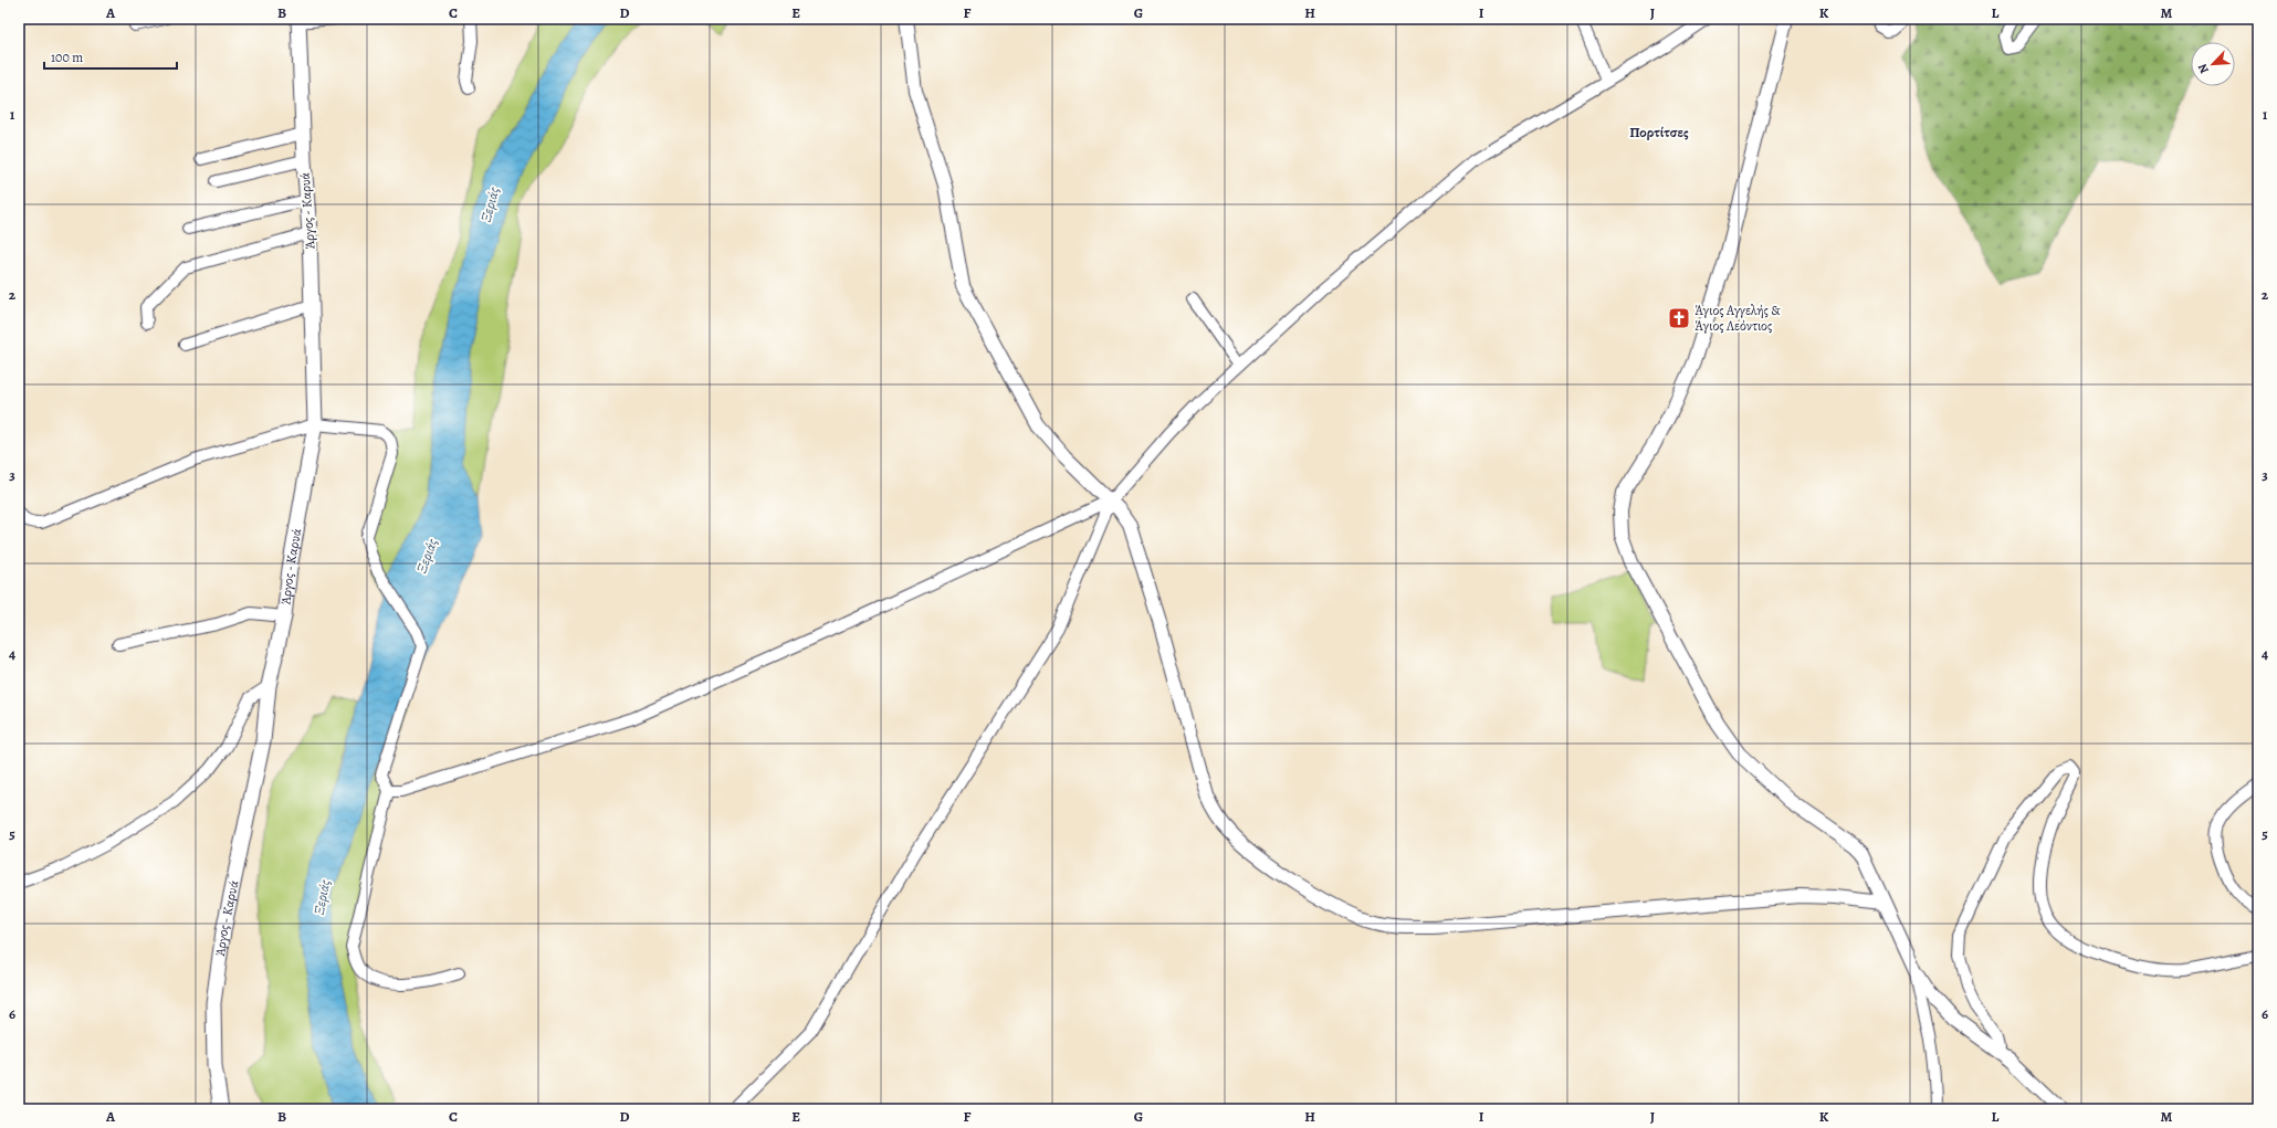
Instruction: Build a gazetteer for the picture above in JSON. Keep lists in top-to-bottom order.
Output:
{
  "streets": {
    "main road": ["Άργος - Καρυά"]
  },
  "districts": ["Πορτίτσες"],
  "water": ["Ξεριάς"],
  "places": {
    "church": ["Άγιος Αγγελής & Άγιος Λεόντιος"]
  },
  "scale_bar": "100 m",
  "north": "bottom left",
  "grid": {
    "columns": [
      "A",
      "B",
      "C",
      "D",
      "E",
      "F",
      "G",
      "H",
      "I",
      "J",
      "K",
      "L",
      "M"
    ],
    "rows": [
      "1",
      "2",
      "3",
      "4",
      "5",
      "6"
    ]
  }
}
